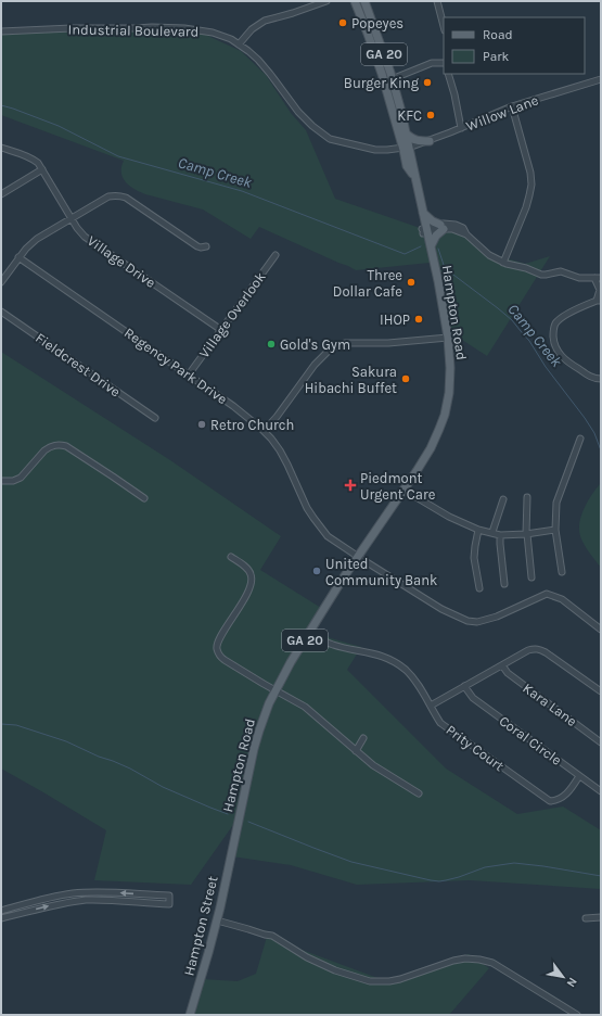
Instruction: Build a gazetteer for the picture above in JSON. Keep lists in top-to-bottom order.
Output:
{
  "streets": {
    "main road": ["GA 20", "Hampton Road", "Hampton Street"],
    "street": [
      "Industrial Boulevard",
      "Willow Lane",
      "Village Drive",
      "Village Overlook",
      "Fieldcrest Drive",
      "Regency Park Drive",
      "Kara Lane",
      "Coral Circle",
      "Prity Court"
    ]
  },
  "crossings": [
    ["Industrial Boulevard", "Willow Lane"],
    ["Industrial Boulevard", "Hampton Road"],
    ["Willow Lane", "Hampton Road"],
    ["Village Drive", "Village Overlook"],
    ["Hampton Road", "Regency Park Drive"],
    ["Hampton Road", "Prity Court"],
    ["Hampton Road", "Hampton Street"],
    ["Village Overlook", "Regency Park Drive"],
    ["Coral Circle", "Prity Court"]
  ],
  "water": ["Camp Creek"],
  "places": {
    "other": [
      "Popeyes",
      "Burger King",
      "KFC",
      "Three Dollar Cafe",
      "IHOP",
      "Gold's Gym",
      "Sakura Hibachi Buffet",
      "Retro Church",
      "United Community Bank"
    ],
    "health": ["Piedmont Urgent Care"]
  },
  "legend": ["Road", "Park"],
  "north": "bottom right"
}
